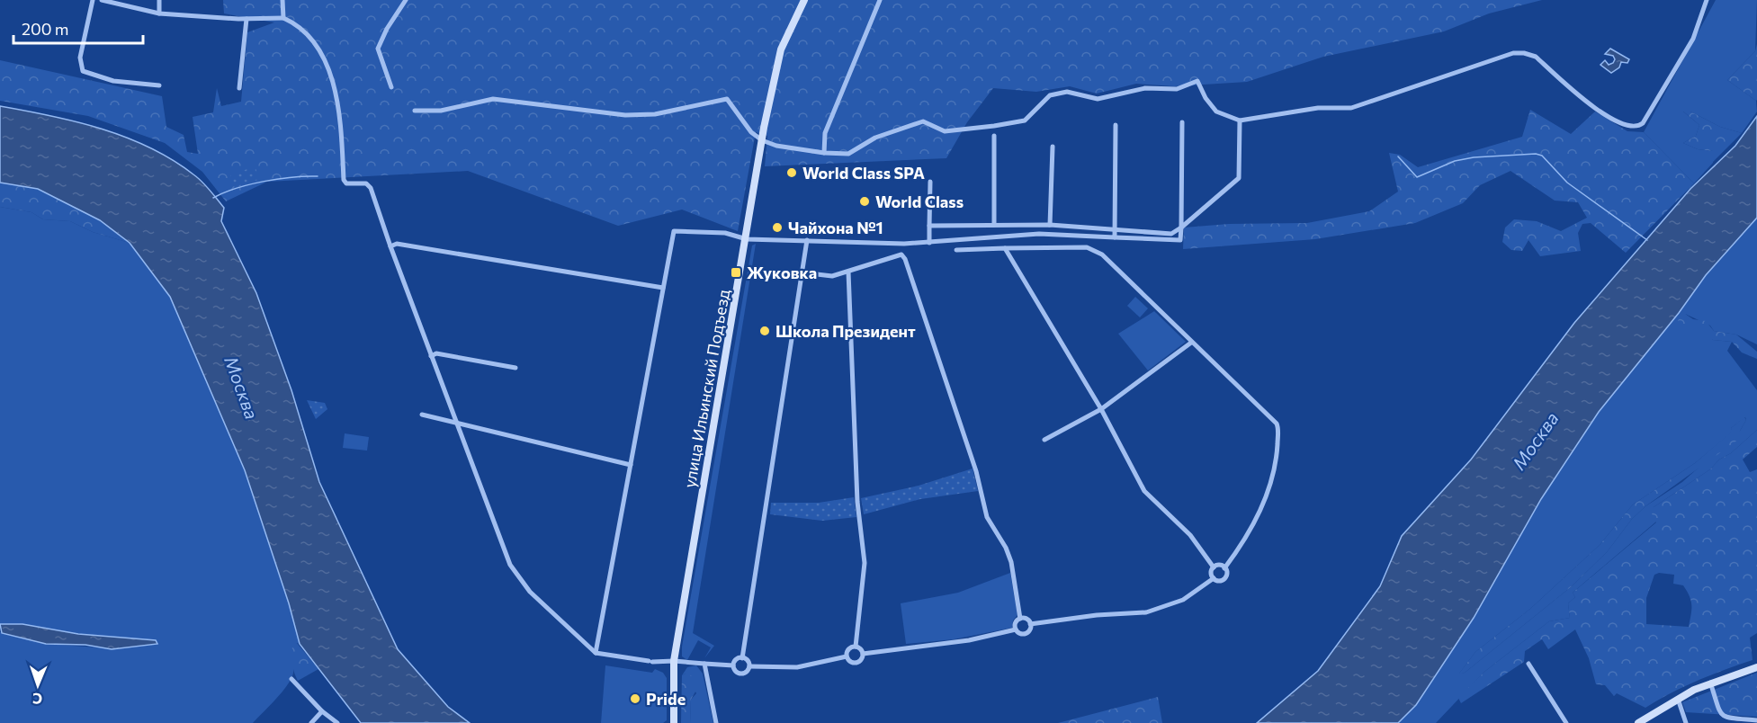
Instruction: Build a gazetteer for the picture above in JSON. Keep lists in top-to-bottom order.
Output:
{
  "streets": {
    "main road": ["улица Ильинский Подъезд"]
  },
  "water": ["Москва"],
  "places": {
    "other": [
      "World Class SPA",
      "World Class",
      "Чайхона №1",
      "Школа Президент",
      "Pride"
    ],
    "transit": ["Жуковка"]
  },
  "scale_bar": "200 m",
  "north": "bottom"
}
